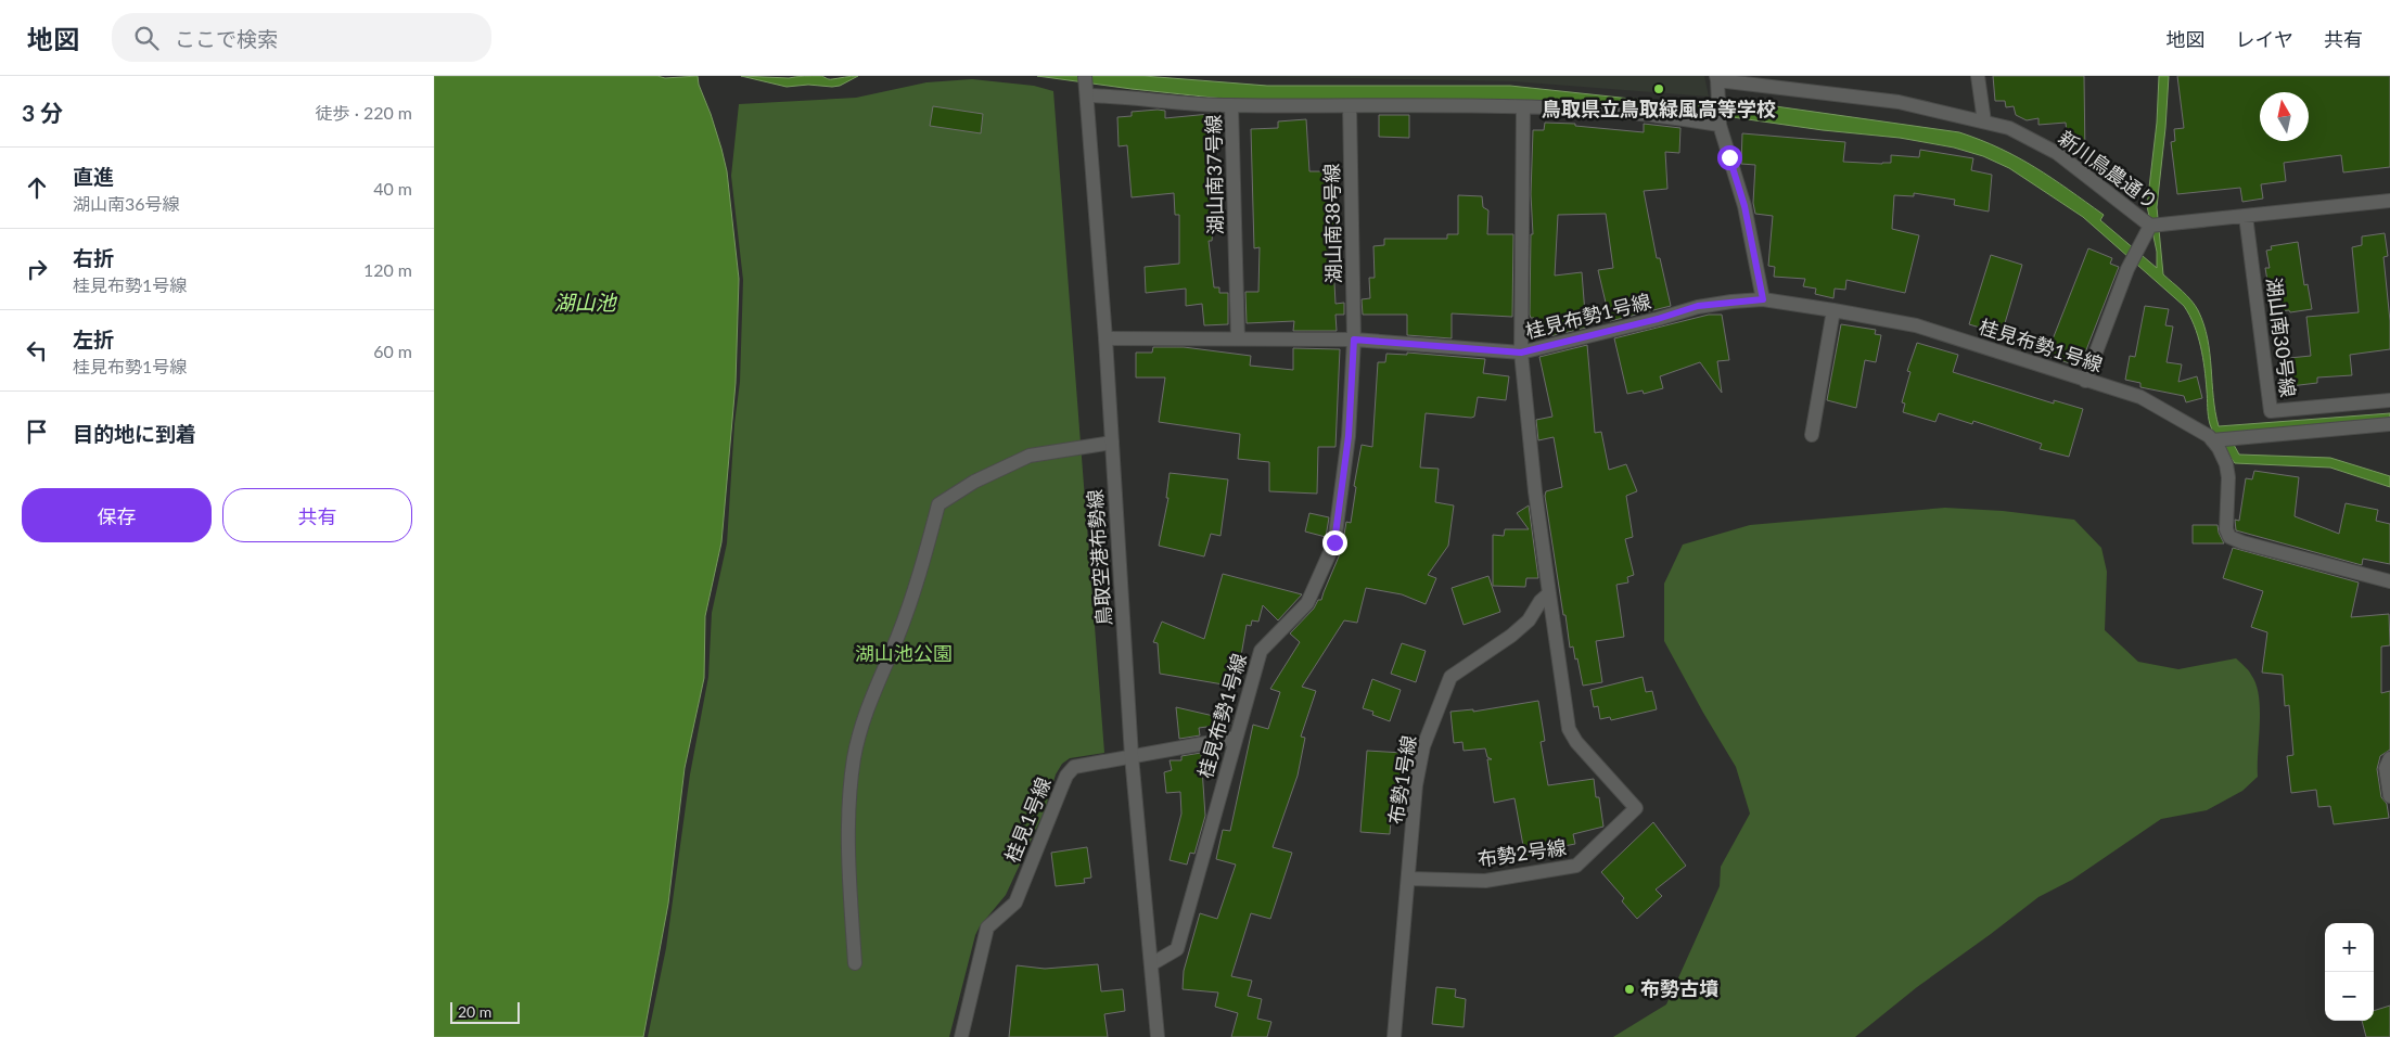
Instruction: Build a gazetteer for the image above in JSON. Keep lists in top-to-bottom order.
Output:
{
  "streets": {
    "street": [
      "新川鳥農通り",
      "湖山南37号線",
      "湖山南38号線",
      "桂見布勢1号線",
      "湖山南30号線",
      "鳥取空港布勢線",
      "布勢1号線",
      "桂見1号線",
      "布勢2号線"
    ]
  },
  "crossings": [
    ["新川鳥農通り", "湖山南30号線"],
    ["湖山南37号線", "湖山南38号線"],
    ["湖山南38号線", "桂見布勢1号線"],
    ["桂見布勢1号線", "鳥取空港布勢線"],
    ["桂見布勢1号線", "桂見1号線"],
    ["鳥取空港布勢線", "桂見1号線"],
    ["布勢1号線", "布勢2号線"]
  ],
  "water": ["湖山池"],
  "parks": ["湖山池公園"],
  "places": ["鳥取県立鳥取緑風高等学校", "布勢古墳"],
  "scale_bar": "20 m",
  "north": "top",
  "page": {
    "header": "地図",
    "search": "ここで検索",
    "nav": ["地図", "レイヤ", "共有"],
    "heading": ["3 分", "徒歩 · 220 m"],
    "list": [
      ["直進", "湖山南36号線", "40 m"],
      ["右折", "桂見布勢1号線", "120 m"],
      ["左折", "桂見布勢1号線", "60 m"],
      "目的地に到着"
    ],
    "buttons": ["保存", "共有"],
    "map_buttons": ["+", "−"],
    "scale": "20 m"
  }
}
